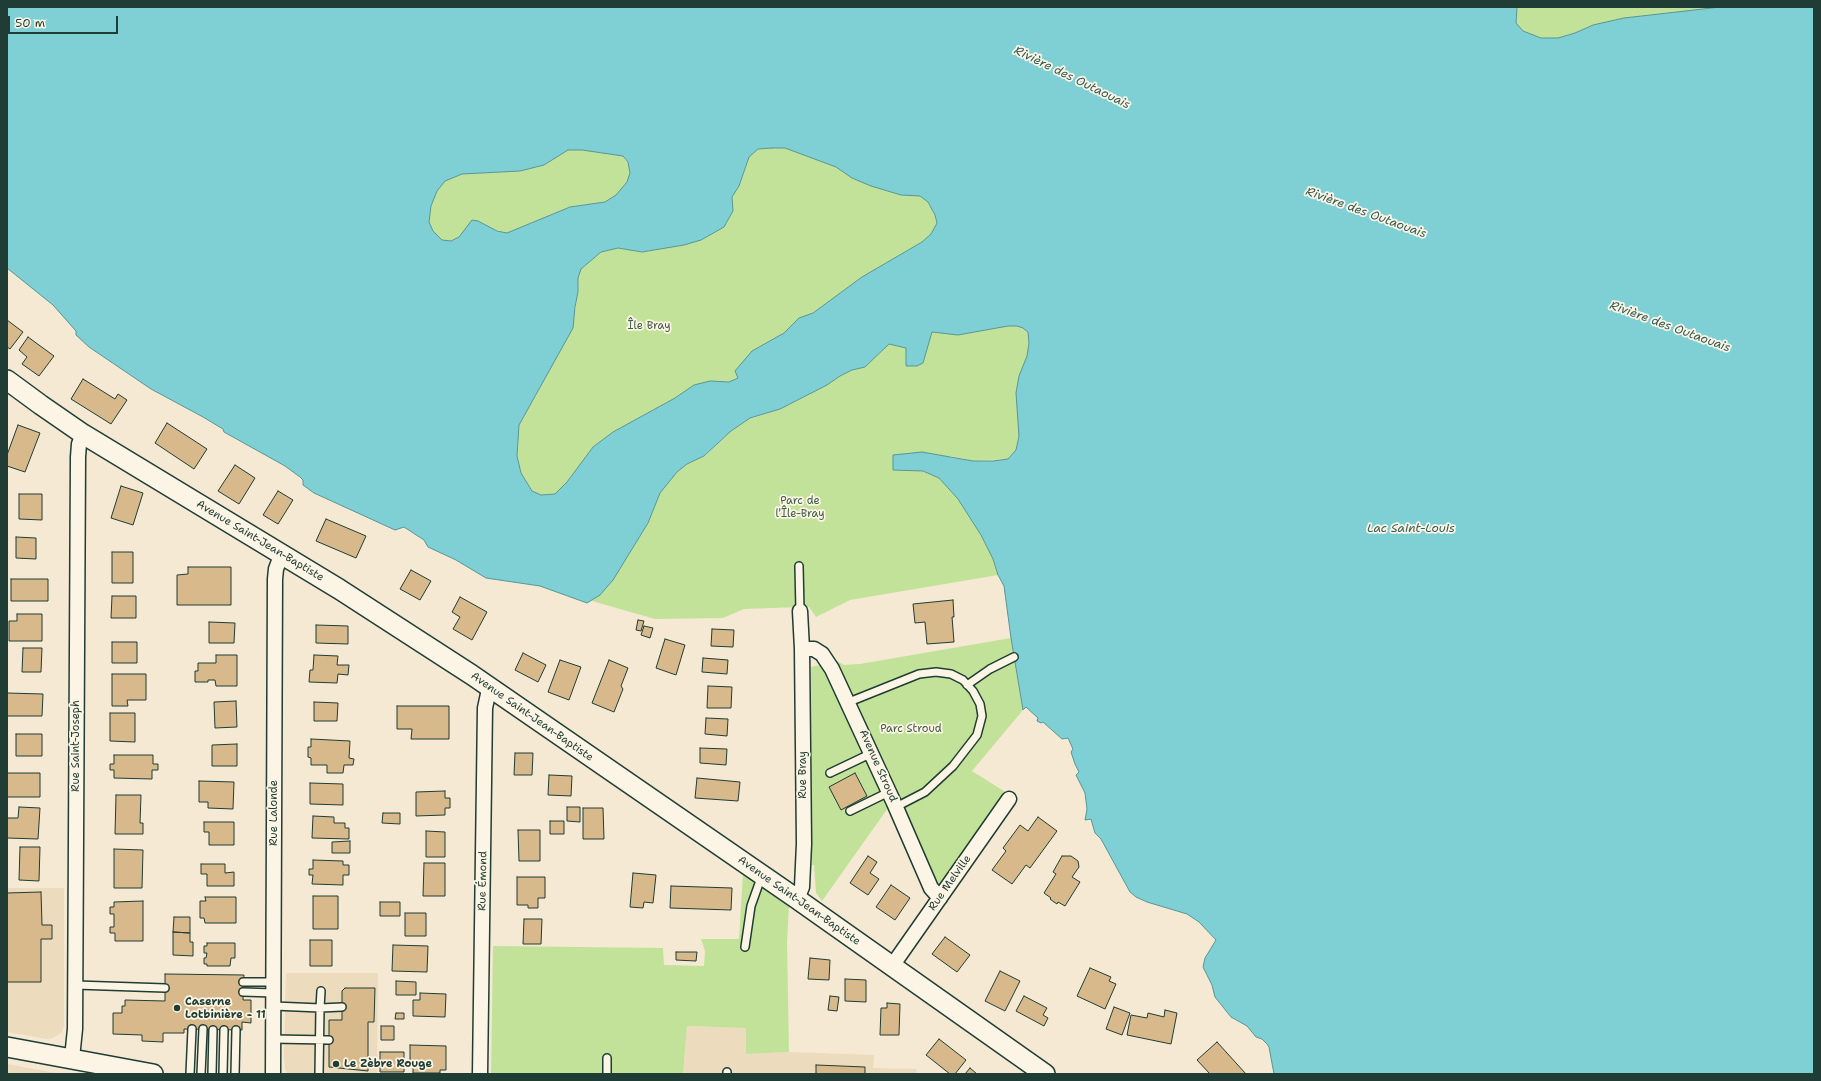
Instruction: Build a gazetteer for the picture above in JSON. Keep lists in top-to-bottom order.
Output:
{
  "streets": {
    "street": [
      "Avenue Saint-Jean-Baptiste",
      "Rue Saint-Joseph",
      "Avenue Stroud",
      "Rue Bray",
      "Rue Lalonde",
      "Rue Émond",
      "Rue Melville"
    ]
  },
  "crossings": [
    ["Avenue Saint-Jean-Baptiste", "Rue Saint-Joseph"],
    ["Avenue Saint-Jean-Baptiste", "Rue Bray"],
    ["Avenue Saint-Jean-Baptiste", "Rue Lalonde"],
    ["Avenue Saint-Jean-Baptiste", "Rue Émond"],
    ["Avenue Saint-Jean-Baptiste", "Rue Melville"],
    ["Avenue Stroud", "Rue Bray"],
    ["Avenue Stroud", "Rue Melville"]
  ],
  "water": ["Rivière des Outaouais", "Lac Saint-Louis"],
  "parks": ["Île Bray", "Parc de l'Île-Bray", "Parc Stroud"],
  "places": ["Caserne Lotbinière - 11", "Le Zèbre Rouge"],
  "scale_bar": "50 m"
}
